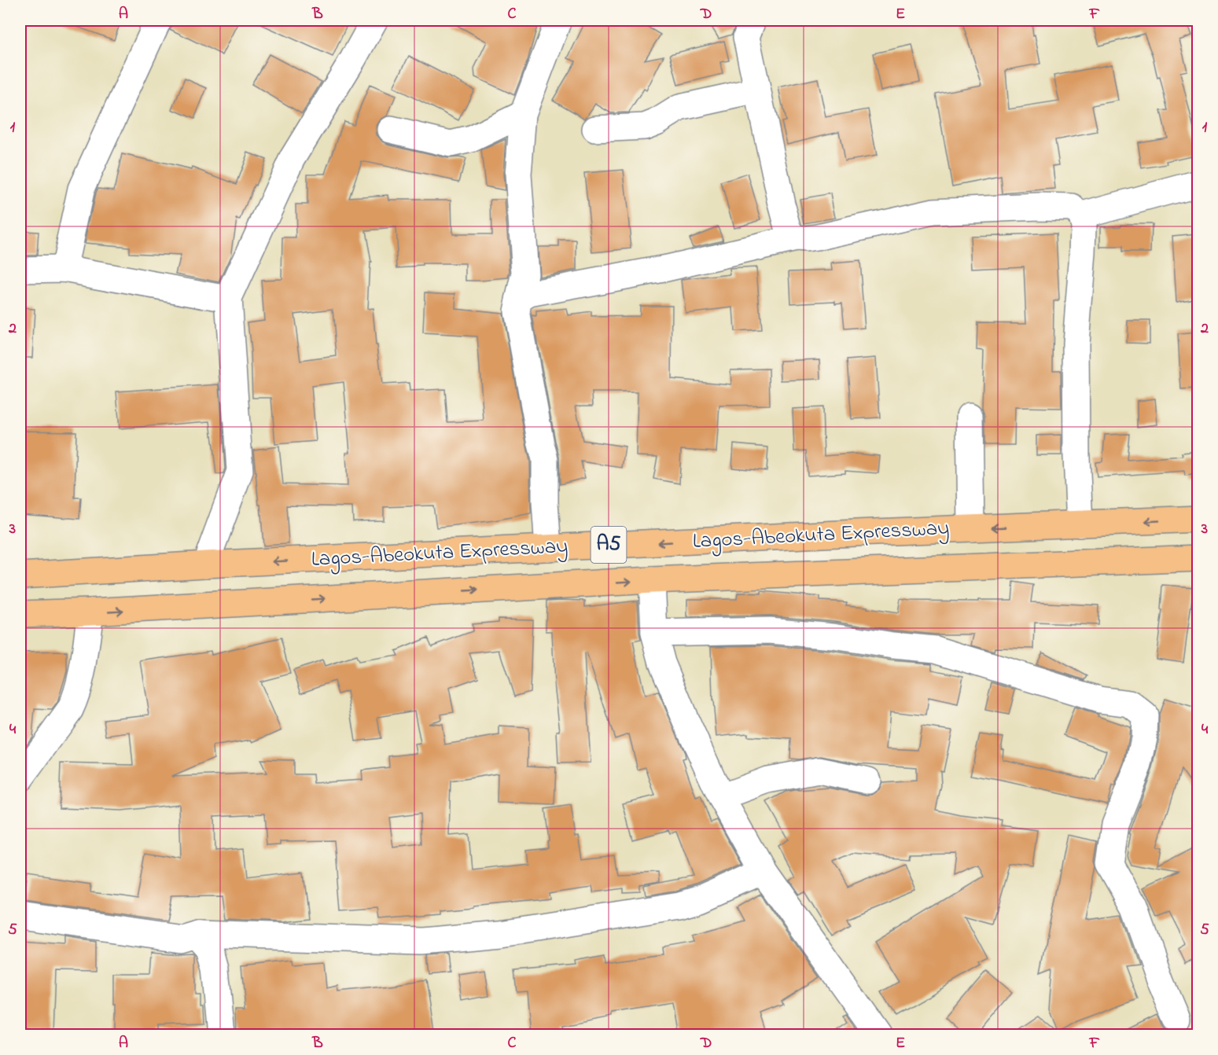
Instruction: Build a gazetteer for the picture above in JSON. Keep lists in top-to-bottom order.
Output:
{
  "streets": {
    "highway": ["Lagos-Abeokuta Expressway", "A5"]
  },
  "grid": {
    "columns": [
      "A",
      "B",
      "C",
      "D",
      "E",
      "F"
    ],
    "rows": [
      "1",
      "2",
      "3",
      "4",
      "5"
    ]
  }
}
